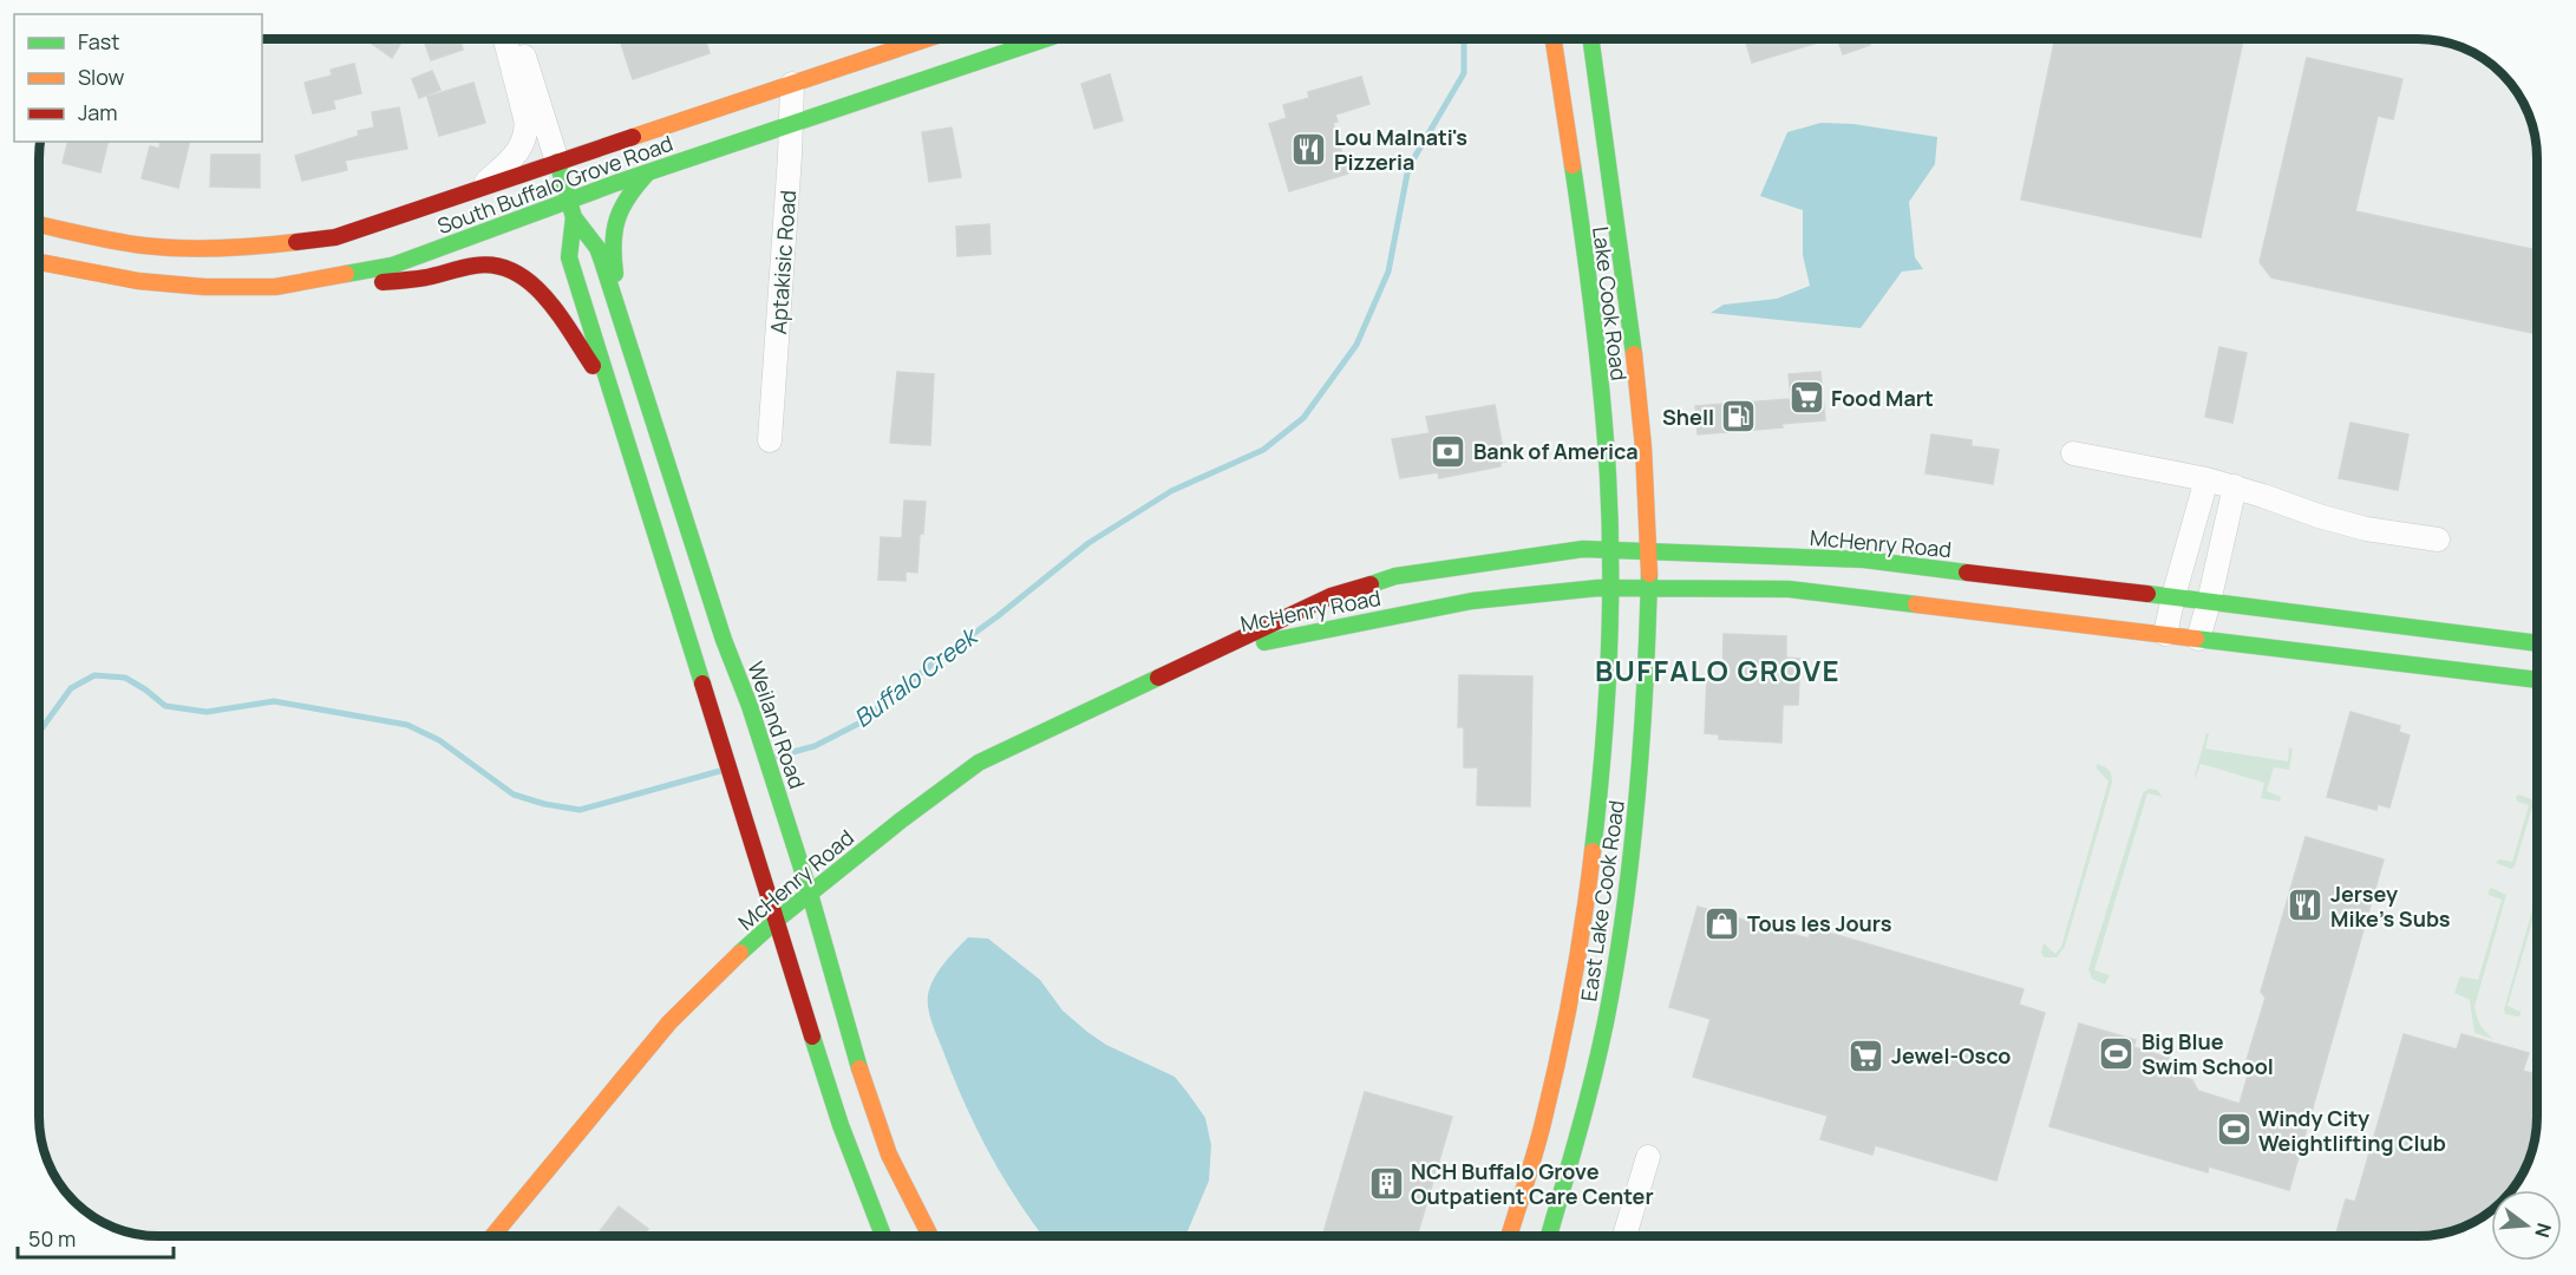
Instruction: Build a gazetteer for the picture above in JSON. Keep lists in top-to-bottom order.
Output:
{
  "streets": {
    "main road": [
      "South Buffalo Grove Road",
      "Lake Cook Road",
      "McHenry Road",
      "Weiland Road",
      "East Lake Cook Road"
    ],
    "street": ["Aptakisic Road"]
  },
  "crossings": [
    ["South Buffalo Grove Road", "Aptakisic Road"],
    ["South Buffalo Grove Road", "Weiland Road"],
    ["Lake Cook Road", "McHenry Road"],
    ["Lake Cook Road", "East Lake Cook Road"],
    ["McHenry Road", "Weiland Road"],
    ["McHenry Road", "East Lake Cook Road"]
  ],
  "districts": ["BUFFALO GROVE"],
  "water": ["Buffalo Creek"],
  "places": {
    "restaurant": ["Lou Malnati's Pizzeria", "Jersey Mike's Subs"],
    "supermarket": ["Food Mart", "Jewel-Osco"],
    "fuel station": ["Shell"],
    "bank": ["Bank of America"],
    "shop": ["Tous les Jours"],
    "sports": ["Big Blue Swim School", "Windy City Weightlifting Club"],
    "building": ["NCH Buffalo Grove Outpatient Care Center"]
  },
  "legend": ["Fast", "Slow", "Jam"],
  "scale_bar": "50 m",
  "north": "right"
}
